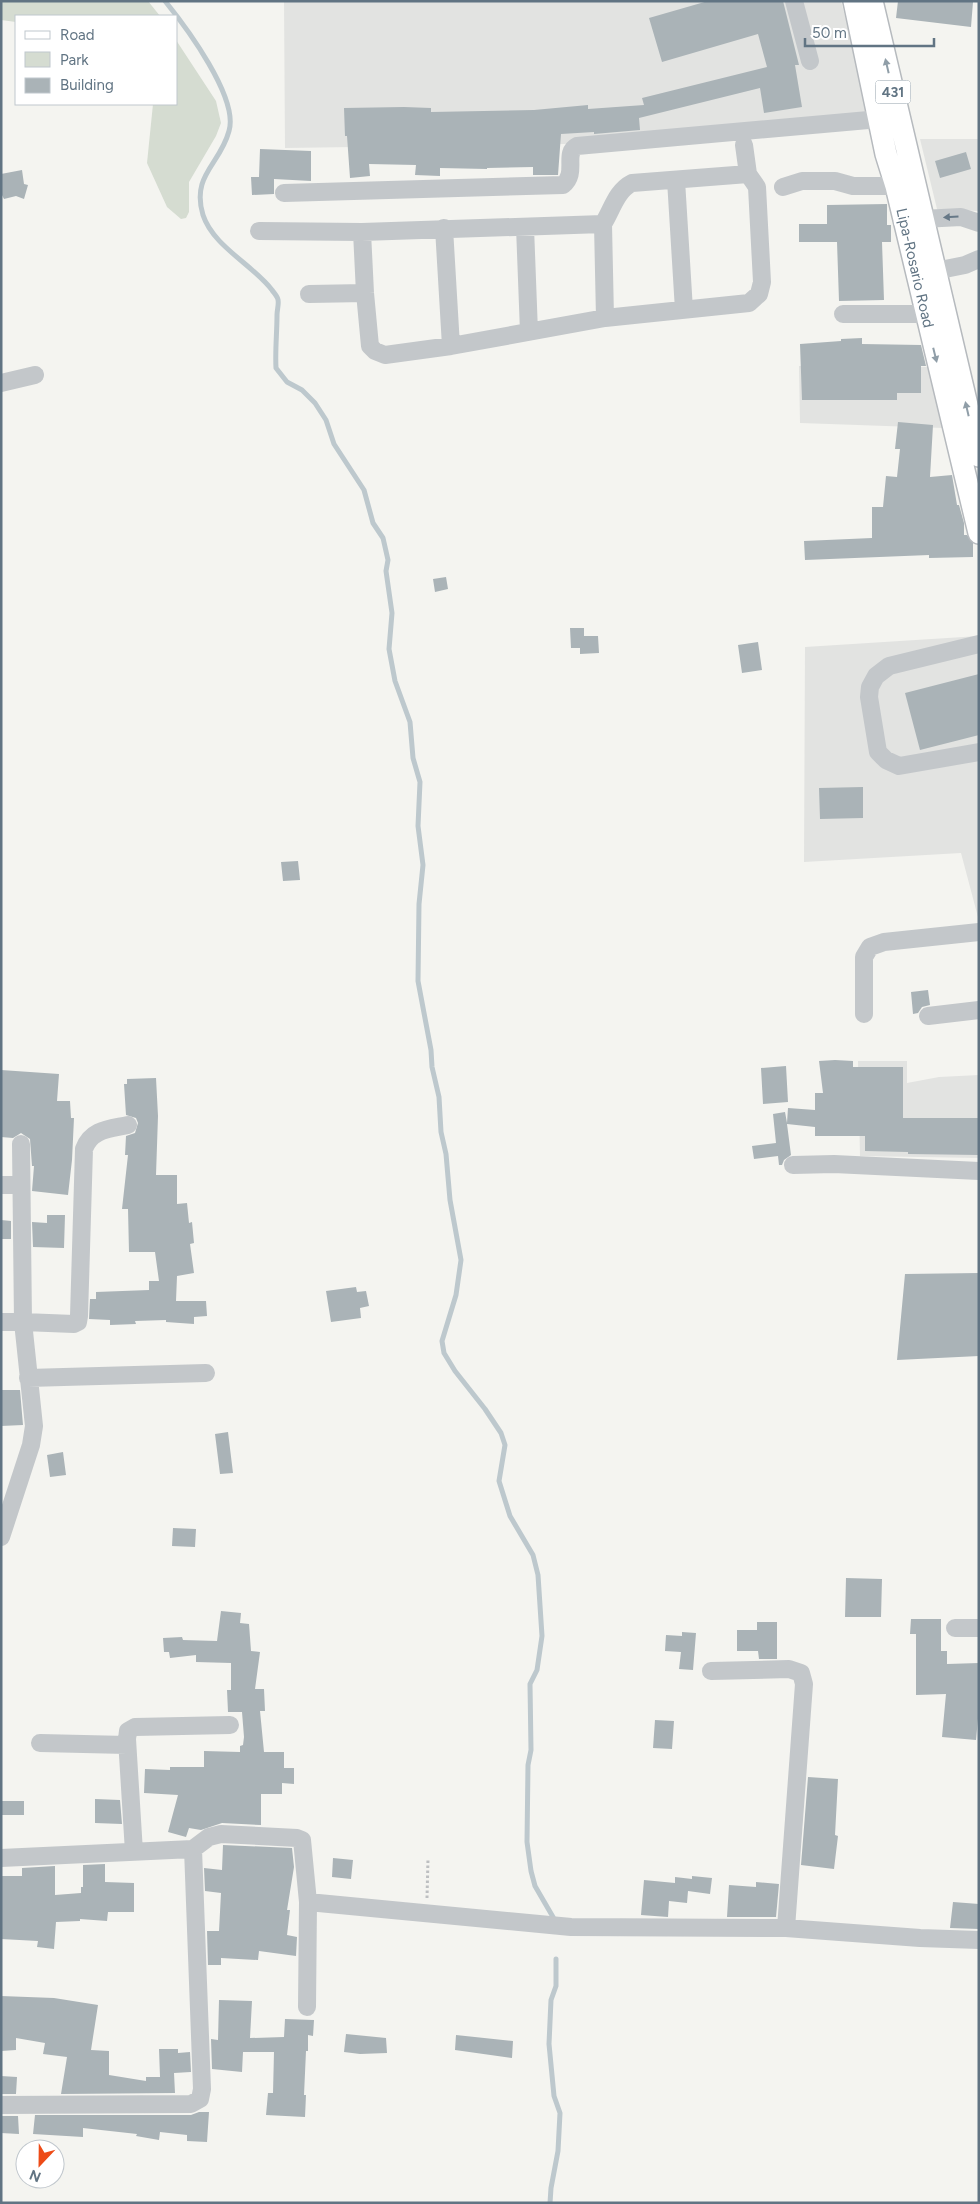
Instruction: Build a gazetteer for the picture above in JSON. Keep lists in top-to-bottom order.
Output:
{
  "streets": {
    "main road": ["431", "Lipa-Rosario Road"]
  },
  "legend": ["Road", "Park", "Building"],
  "scale_bar": "50 m",
  "north": "bottom"
}
